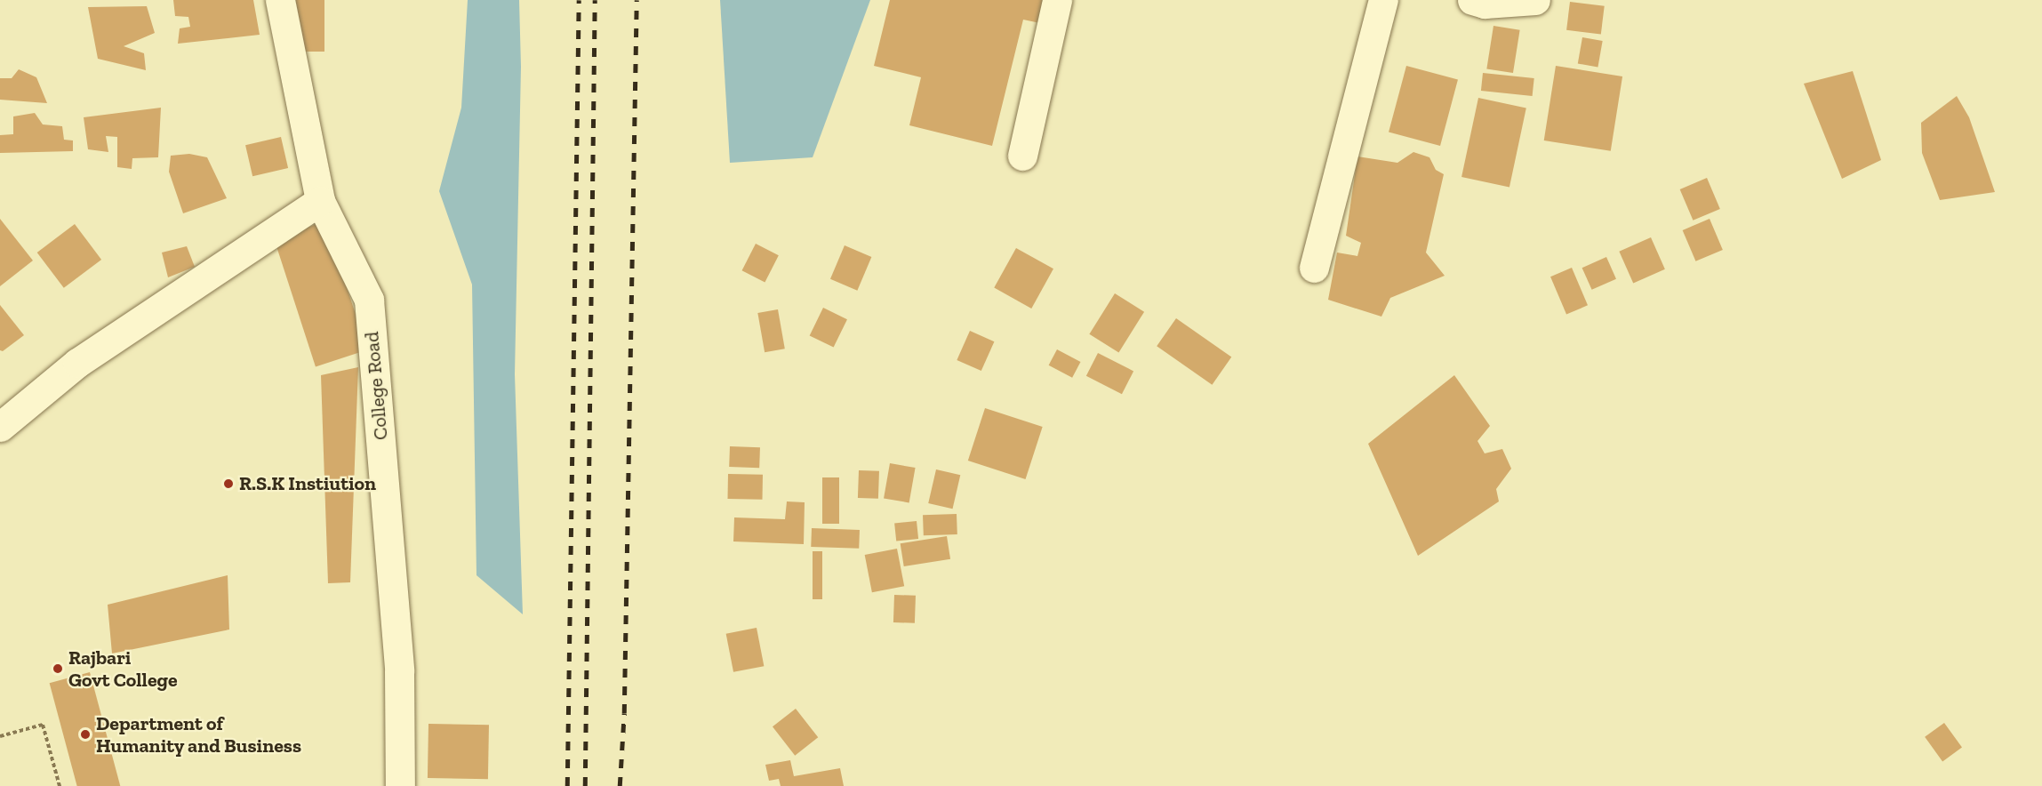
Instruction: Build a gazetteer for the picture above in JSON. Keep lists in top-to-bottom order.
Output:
{
  "streets": {
    "street": ["College Road"]
  },
  "places": ["R.S.K Instiution", "Rajbari Govt College", "Department of Humanity and Business"]
}
